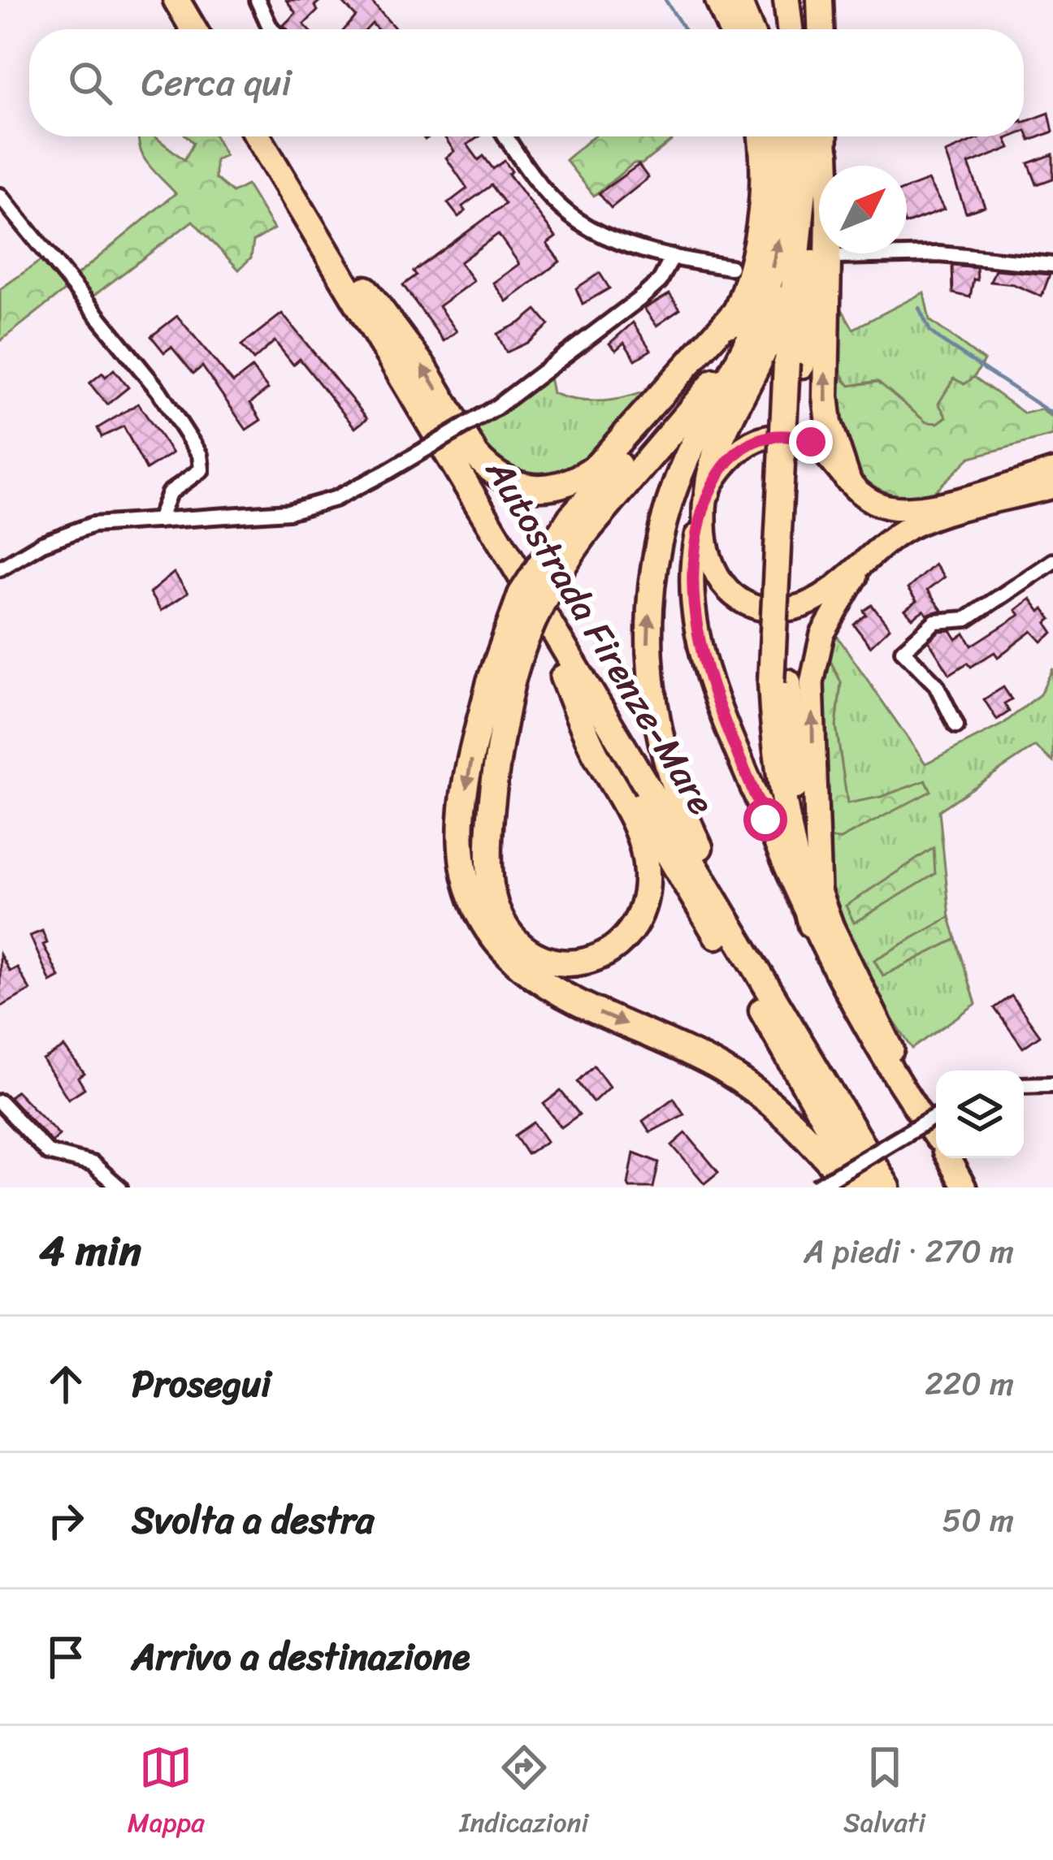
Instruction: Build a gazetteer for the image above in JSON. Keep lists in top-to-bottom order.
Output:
{
  "streets": {
    "highway": ["Autostrada Firenze-Mare"]
  },
  "north": "top right",
  "page": {
    "search": "Cerca qui",
    "heading": ["4 min", "A piedi · 270 m"],
    "list": [
      ["Prosegui", "220 m"],
      ["Svolta a destra", "50 m"],
      "Arrivo a destinazione"
    ],
    "nav": ["Mappa", "Indicazioni", "Salvati"]
  }
}
